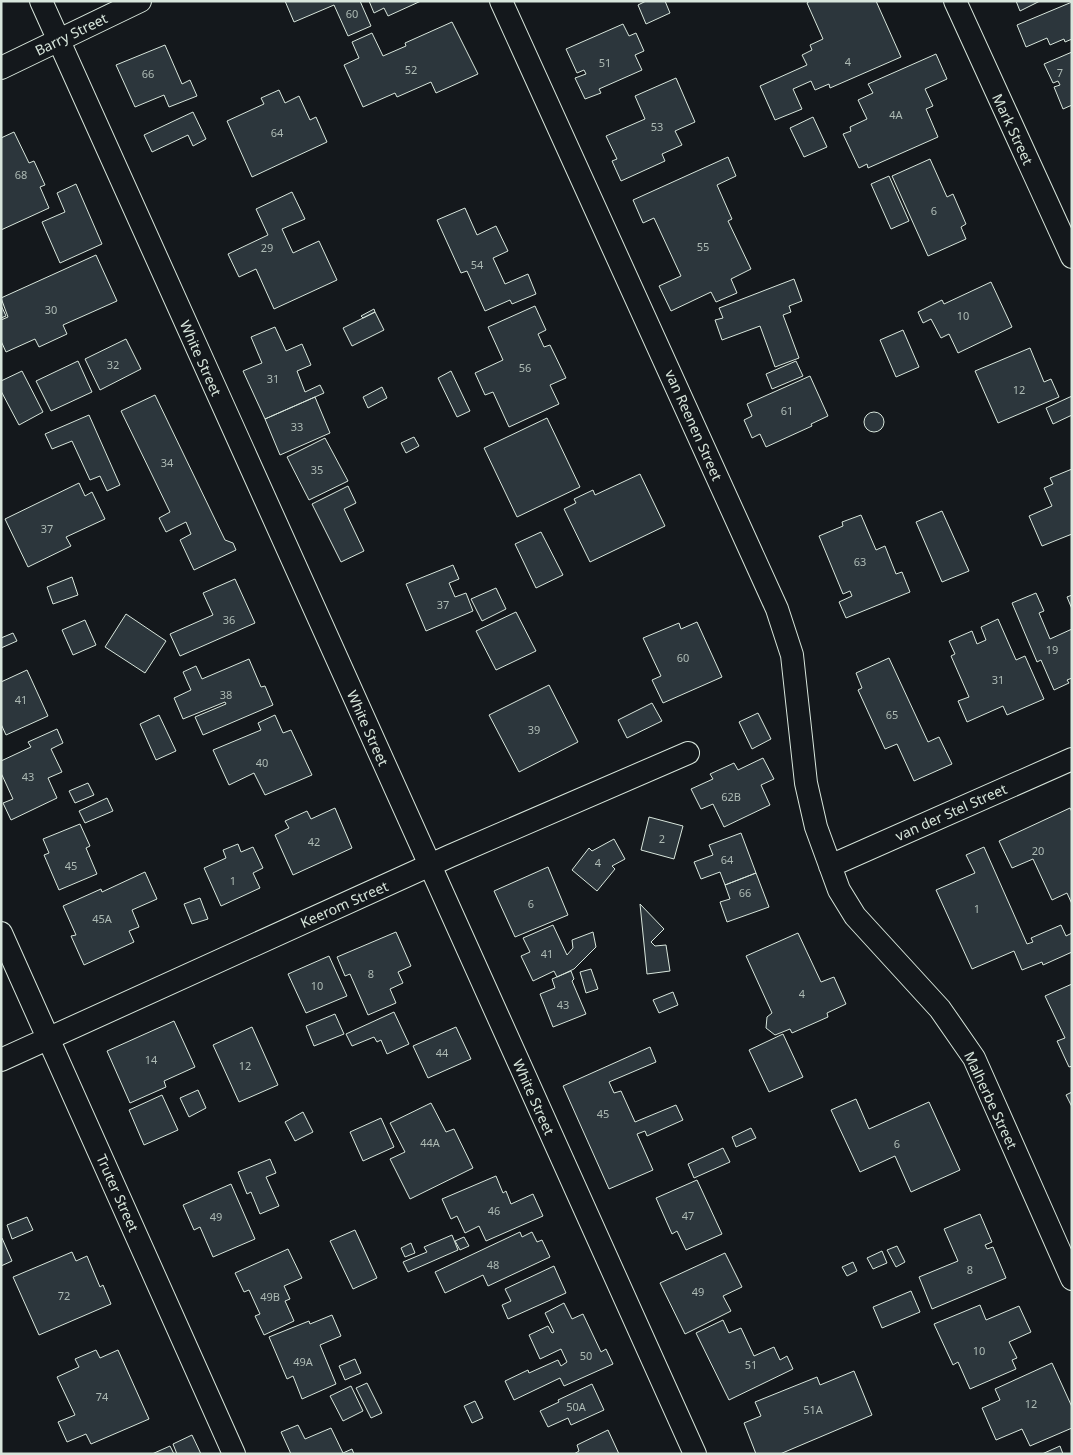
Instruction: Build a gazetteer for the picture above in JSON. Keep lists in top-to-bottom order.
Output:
{
  "streets": {
    "street": [
      "Barry Street",
      "Mark Street",
      "White Street",
      "van Reenen Street",
      "van der Stel Street",
      "Keerom Street",
      "Malherbe Street",
      "Truter Street"
    ]
  },
  "crossings": [
    ["Barry Street", "White Street"],
    ["White Street", "Keerom Street"],
    ["van Reenen Street", "van der Stel Street"],
    ["van Reenen Street", "Malherbe Street"],
    ["van der Stel Street", "Malherbe Street"],
    ["Keerom Street", "Truter Street"]
  ],
  "house_numbers": [
    "60",
    "4",
    "51",
    "52",
    "7",
    "66",
    "4A",
    "53",
    "64",
    "68",
    "6",
    "55",
    "29",
    "54",
    "30",
    "10",
    "32",
    "56",
    "31",
    "12",
    "61",
    "33",
    "34",
    "35",
    "37",
    "63",
    "37",
    "36",
    "19",
    "60",
    "31",
    "38",
    "41",
    "65",
    "39",
    "40",
    "43",
    "62B",
    "2",
    "42",
    "20",
    "64",
    "4",
    "45",
    "1",
    "66",
    "6",
    "1",
    "45A",
    "41",
    "8",
    "10",
    "4",
    "43",
    "44",
    "14",
    "12",
    "45",
    "44A",
    "6",
    "46",
    "47",
    "49",
    "48",
    "8",
    "49",
    "72",
    "49B",
    "10",
    "50",
    "49A",
    "51",
    "74",
    "12",
    "50A",
    "51A"
  ]
}
